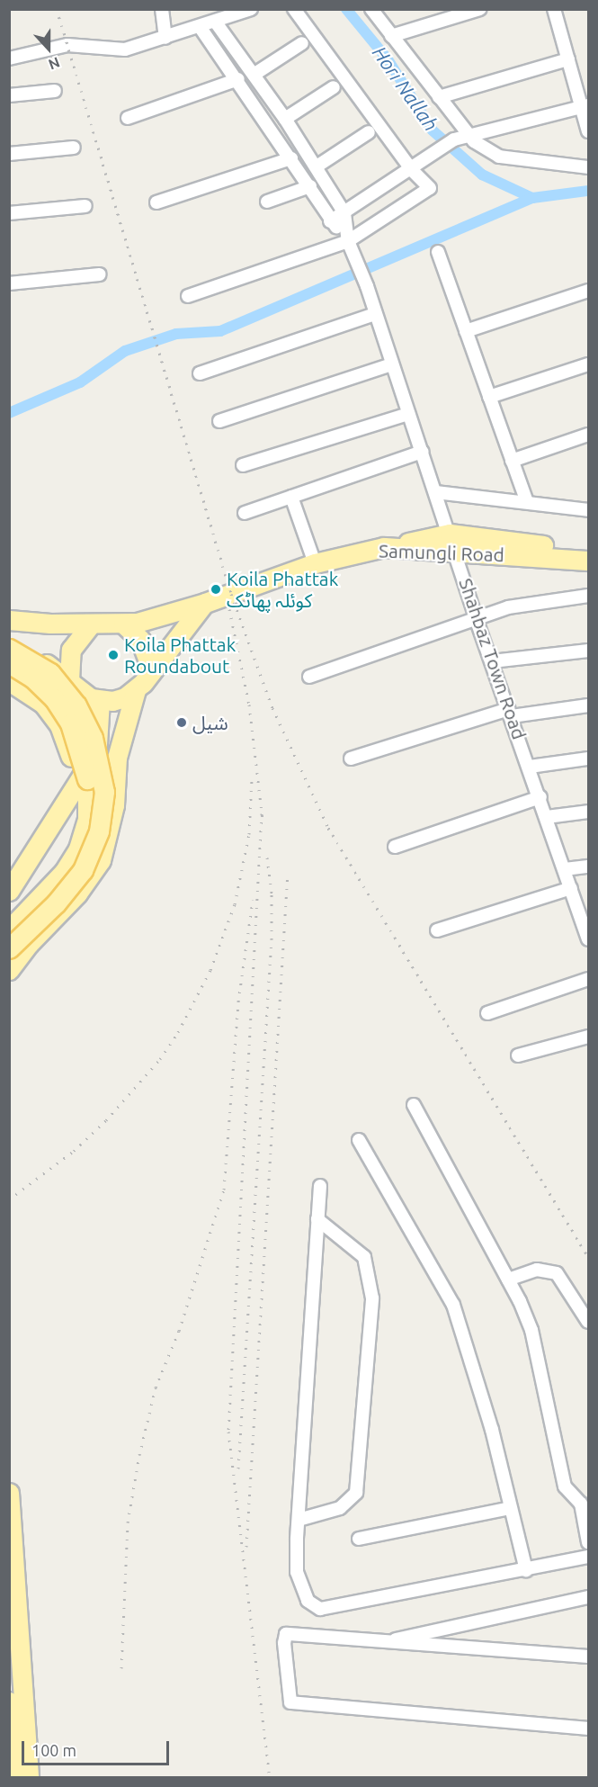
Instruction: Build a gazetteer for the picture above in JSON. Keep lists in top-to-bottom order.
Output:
{
  "streets": {
    "main road": ["Samungli Road"],
    "street": ["Shahbaz Town Road"]
  },
  "crossings": [
    ["Samungli Road", "Shahbaz Town Road"]
  ],
  "water": ["Hori Nallah"],
  "places": ["Koila Phattak کوئلہ پھاٹک", "Koila Phattak Roundabout", "شیل"],
  "scale_bar": "100 m",
  "north": "bottom"
}
